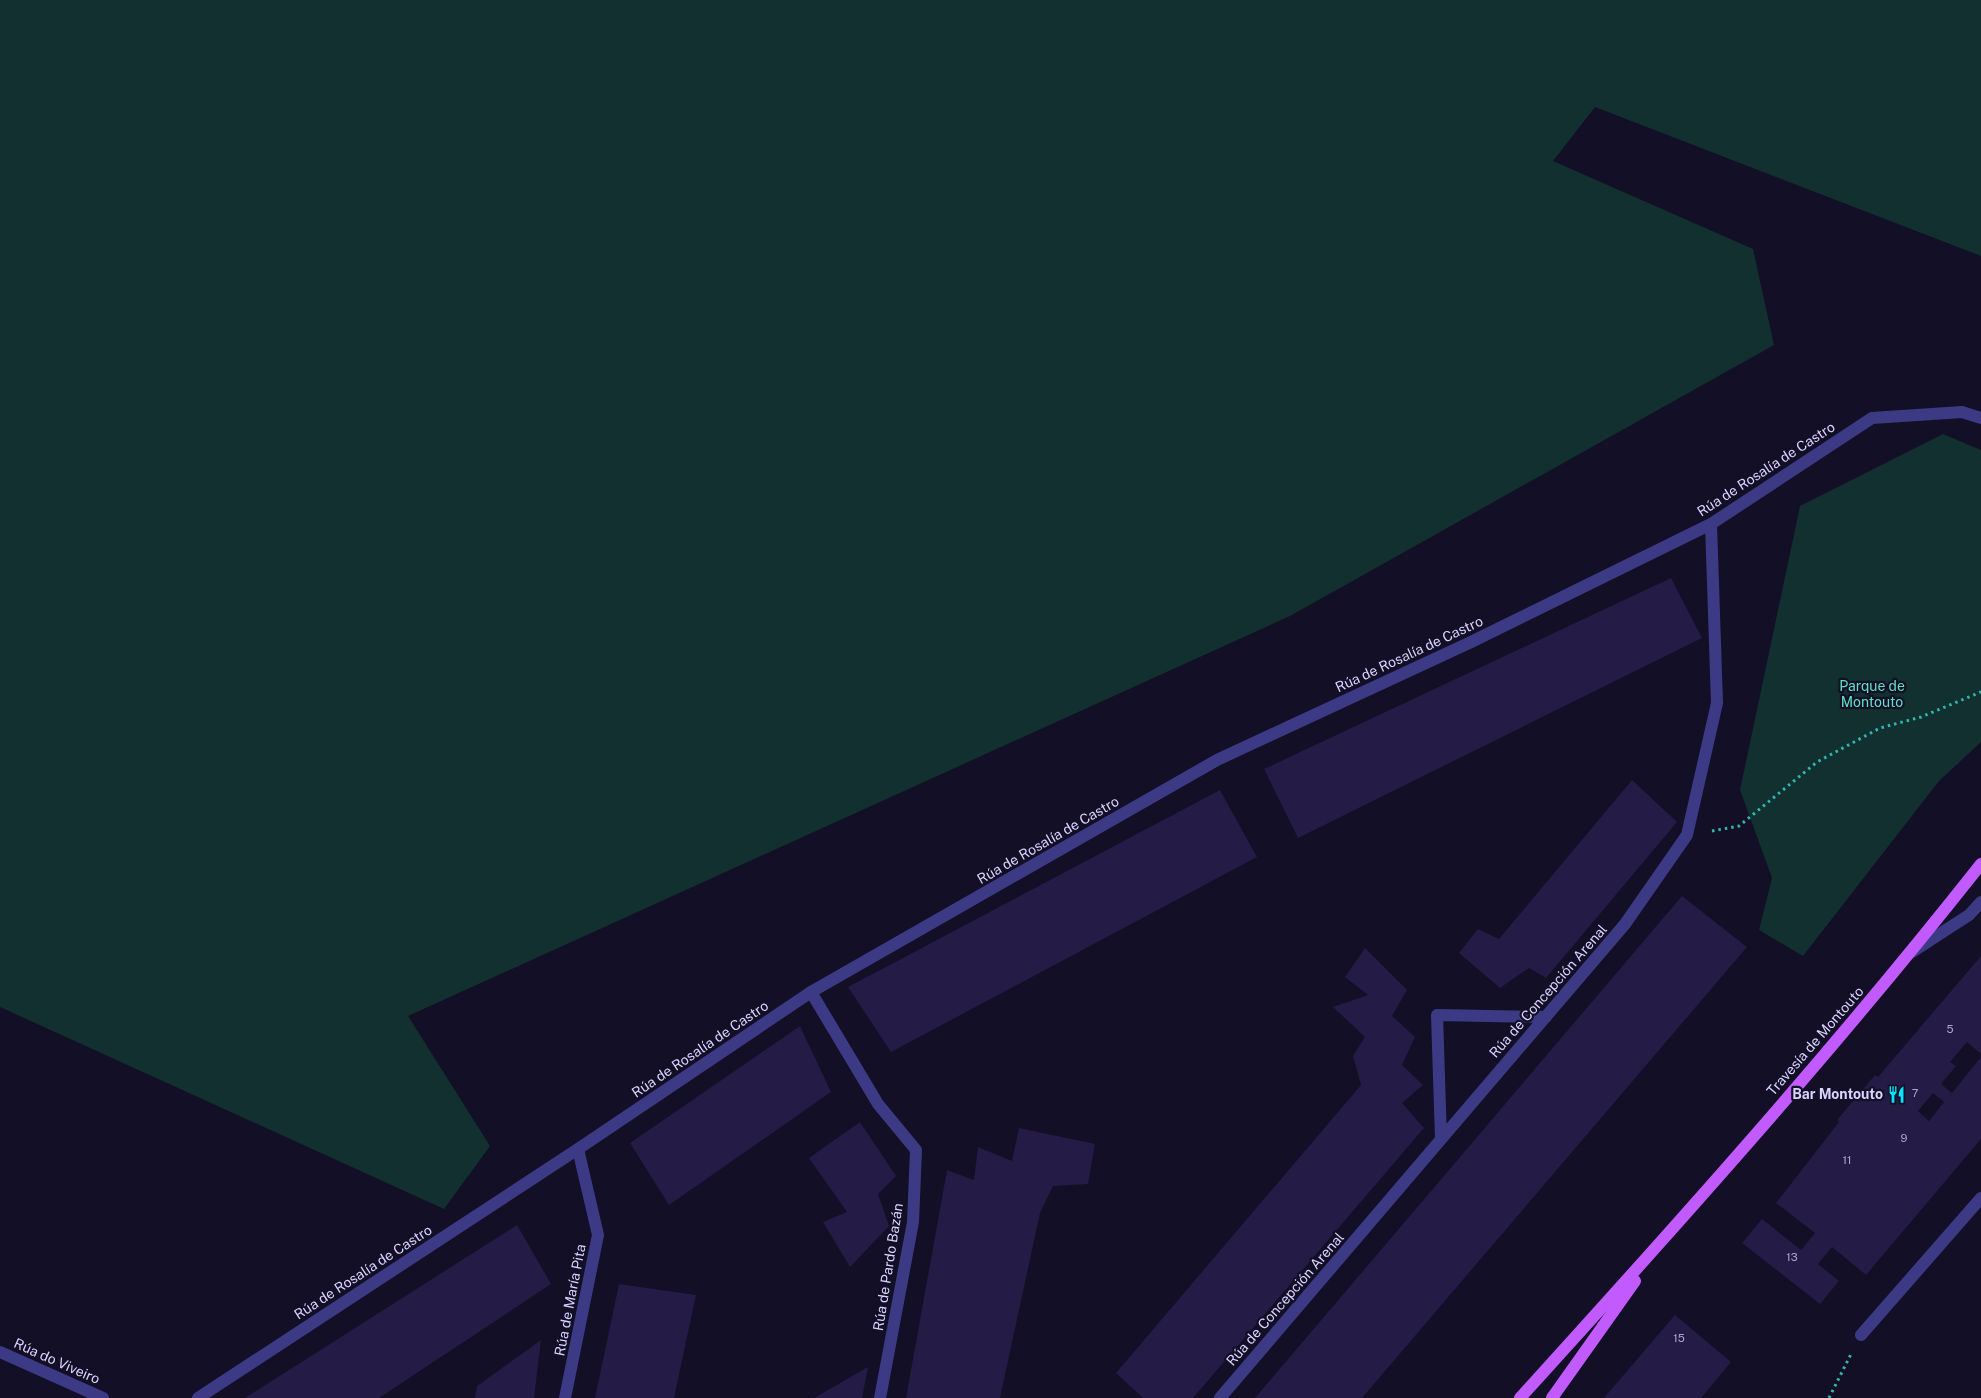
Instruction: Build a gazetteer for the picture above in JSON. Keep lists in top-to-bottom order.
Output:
{
  "streets": {
    "main road": ["Travesía de Montouto"],
    "street": [
      "Rúa de Rosalía de Castro",
      "Rúa de Concepción Arenal",
      "Rúa de Pardo Bazán",
      "Rúa de María Pita",
      "Rúa do Viveiro"
    ]
  },
  "crossings": [
    ["Rúa de Rosalía de Castro", "Rúa de Concepción Arenal"],
    ["Rúa de Rosalía de Castro", "Rúa de Pardo Bazán"],
    ["Rúa de Rosalía de Castro", "Rúa de María Pita"]
  ],
  "parks": ["Parque de Montouto"],
  "places": {
    "restaurant": ["Bar Montouto"]
  },
  "house_numbers": [
    "5",
    "7",
    "9",
    "11",
    "13",
    "15"
  ]
}
